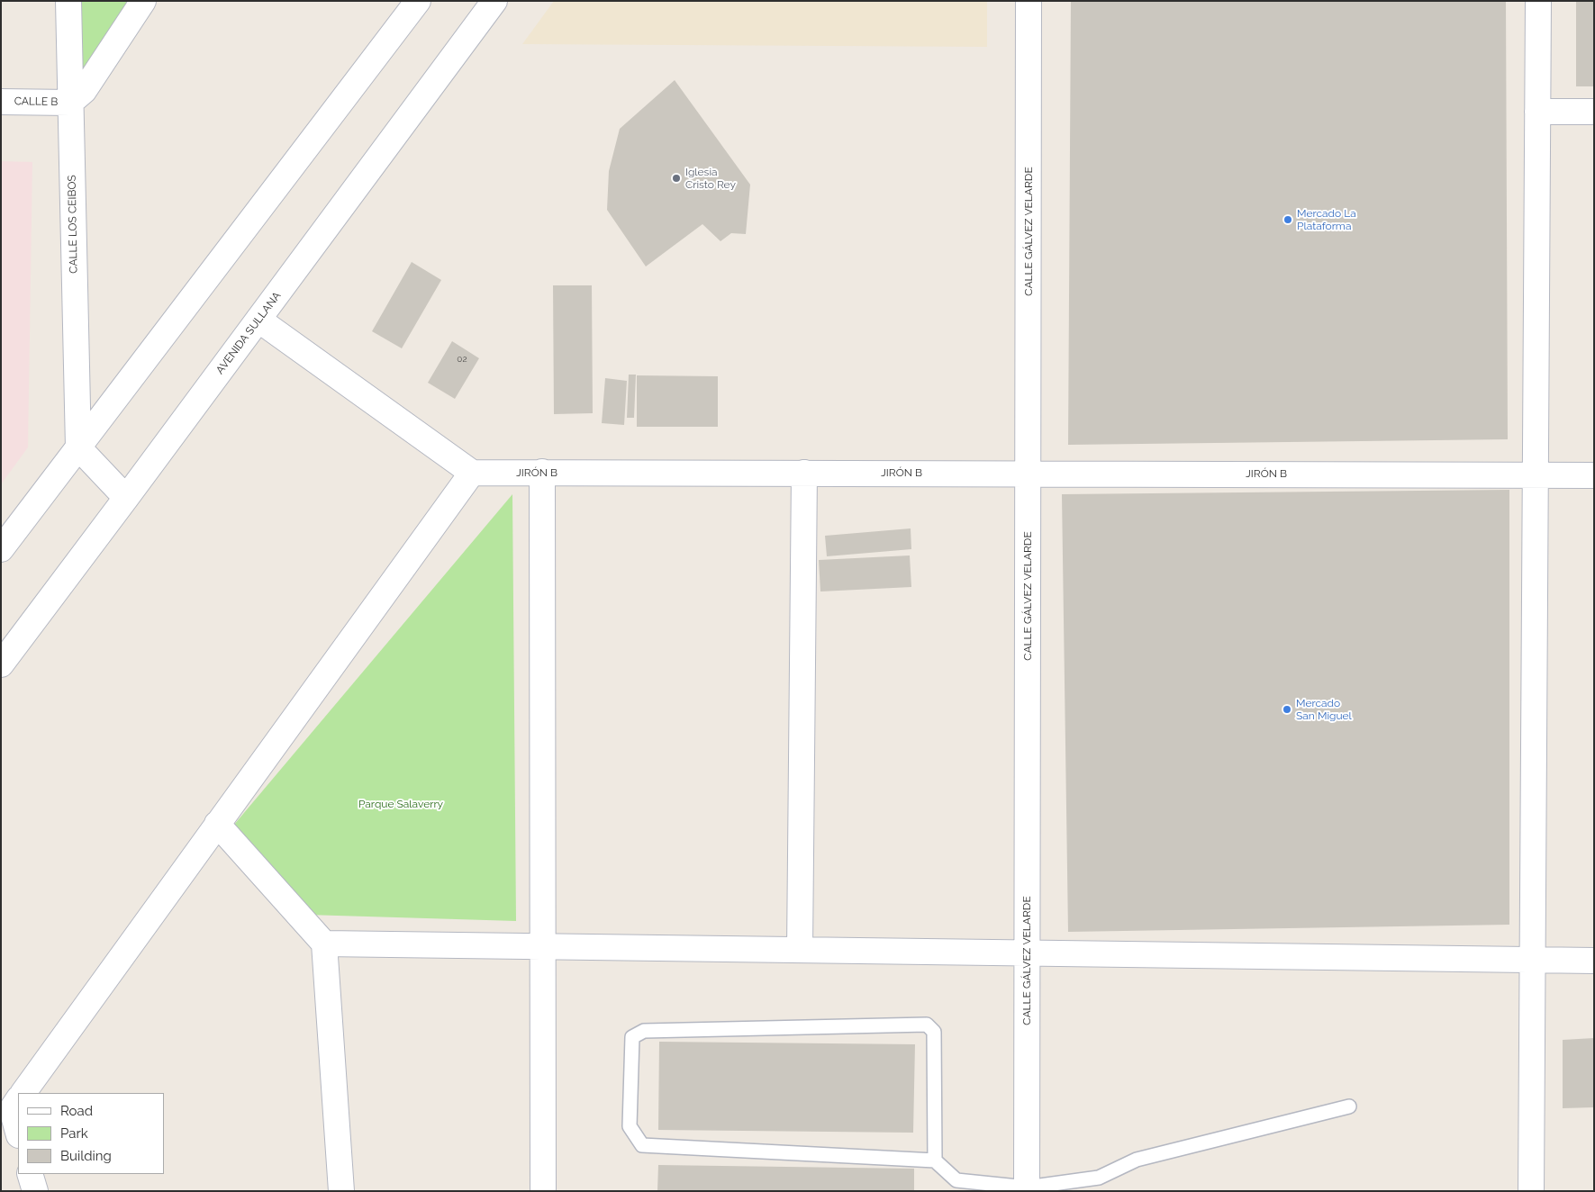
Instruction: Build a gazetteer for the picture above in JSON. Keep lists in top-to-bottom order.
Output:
{
  "streets": {
    "street": [
      "CALLE B",
      "CALLE LOS CEIBOS",
      "CALLE GÁLVEZ VELARDE",
      "AVENIDA SULLANA",
      "JIRÓN B"
    ]
  },
  "crossings": [
    ["CALLE B", "CALLE LOS CEIBOS"],
    ["CALLE GÁLVEZ VELARDE", "JIRÓN B"]
  ],
  "parks": ["Parque Salaverry"],
  "places": ["Iglesia Cristo Rey", "Mercado La Plataforma", "Mercado San Miguel"],
  "house_numbers": ["02"],
  "legend": ["Road", "Park", "Building"]
}
